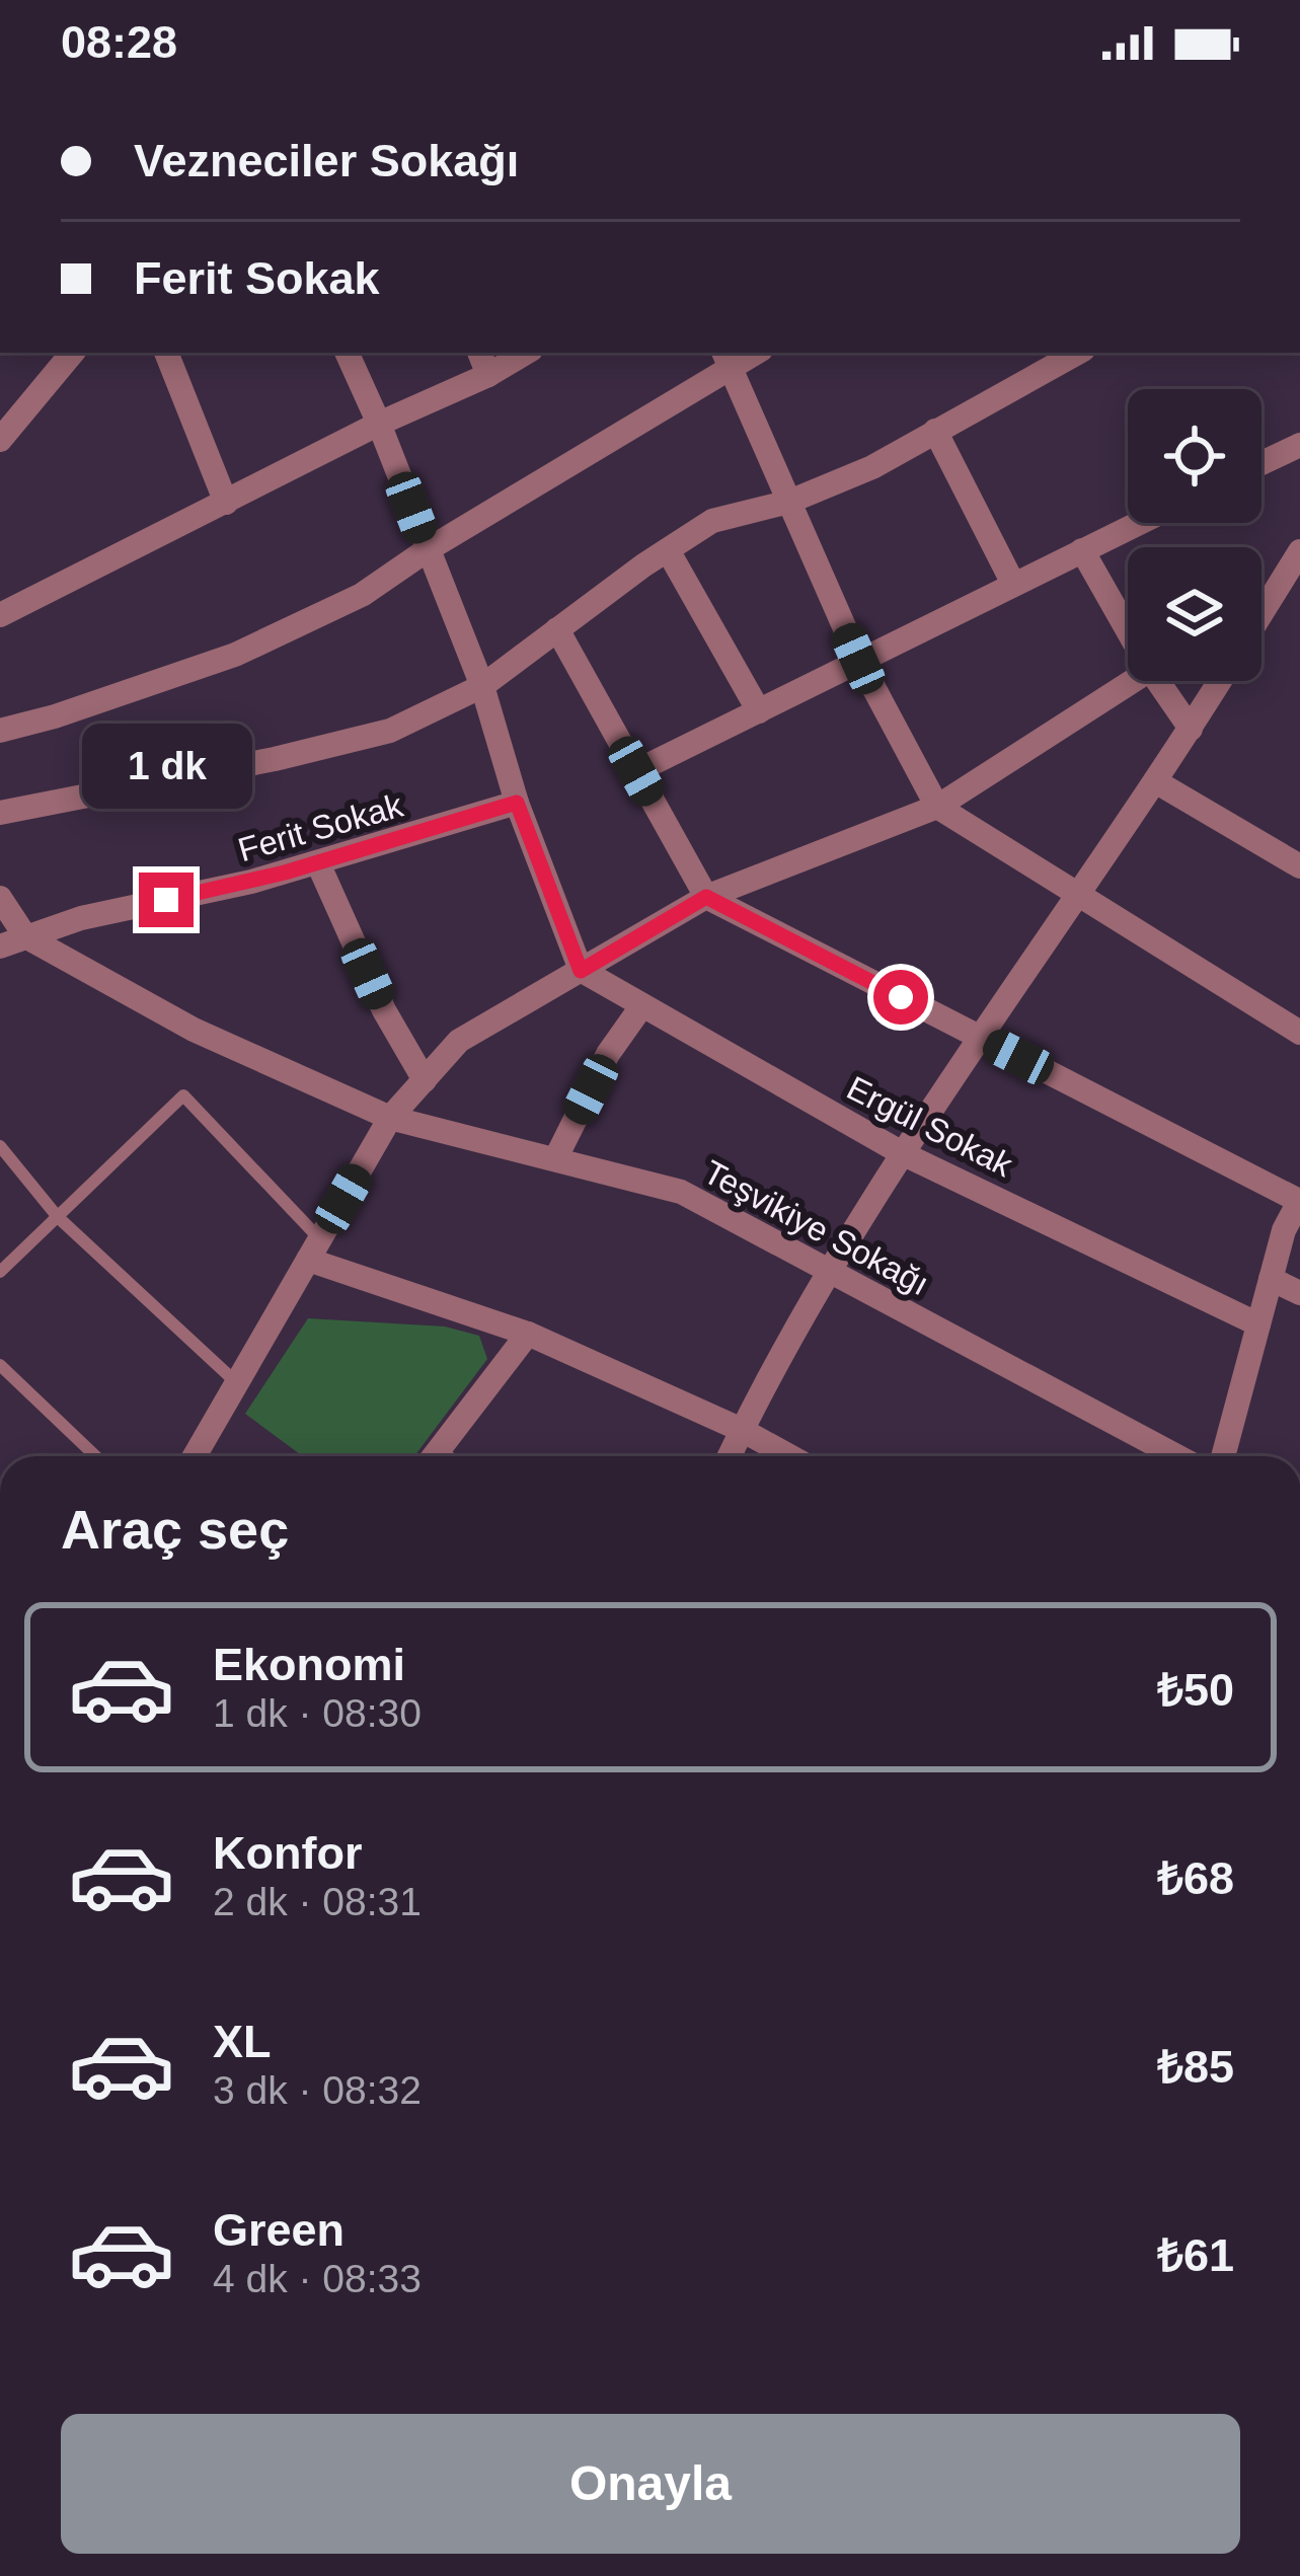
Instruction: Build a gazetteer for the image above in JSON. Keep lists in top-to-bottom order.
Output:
{
  "streets": {
    "street": ["Ferit Sokak", "Ergül Sokak", "Teşvikiye Sokağı"]
  },
  "crossings": [
    ["Ferit Sokak", "Teşvikiye Sokağı"]
  ],
  "page": {
    "status": "08:28",
    "banner": ["Vezneciler Sokağı", "Ferit Sokak"],
    "bubble": "1 dk",
    "heading": "Araç seç",
    "list": [
      {
        "name": "Ekonomi",
        "note": "1 dk · 08:30",
        "value": "₺50"
      },
      {
        "name": "Konfor",
        "note": "2 dk · 08:31",
        "value": "₺68"
      },
      {
        "name": "XL",
        "note": "3 dk · 08:32",
        "value": "₺85"
      },
      {
        "name": "Green",
        "note": "4 dk · 08:33",
        "value": "₺61"
      }
    ],
    "buttons": "Onayla"
  }
}
